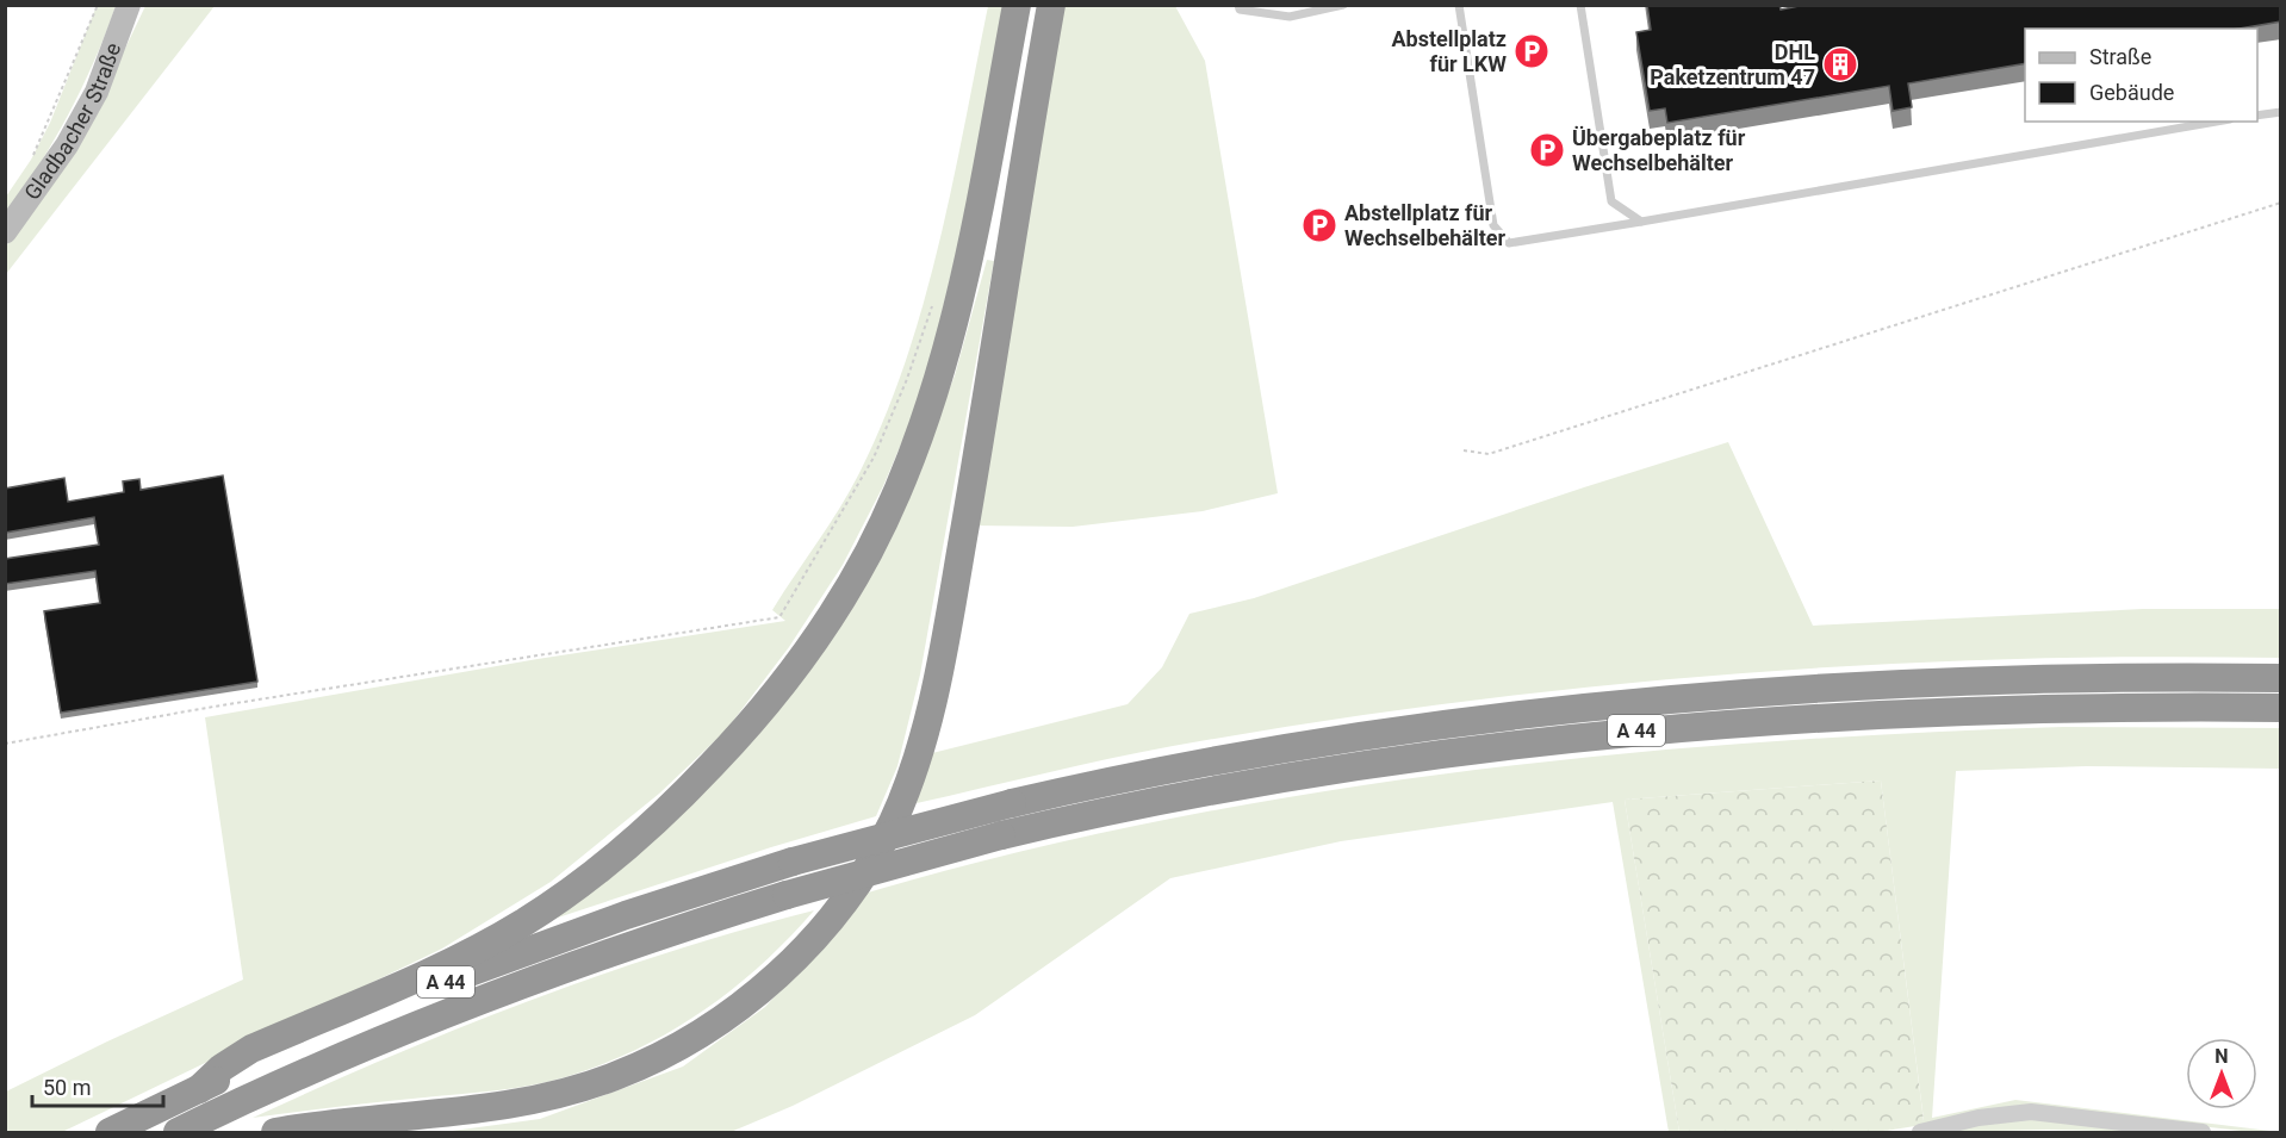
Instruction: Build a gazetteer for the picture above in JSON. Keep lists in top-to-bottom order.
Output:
{
  "streets": {
    "highway": ["A 44"],
    "street": ["Gladbacher Straße"]
  },
  "places": {
    "parking": ["Abstellplatz für LKW", "Übergabeplatz für Wechselbehälter", "Abstellplatz für Wechselbehälter"],
    "building": ["DHL Paketzentrum 47"]
  },
  "legend": ["Straße", "Gebäude"],
  "scale_bar": "50 m",
  "north": "top"
}
